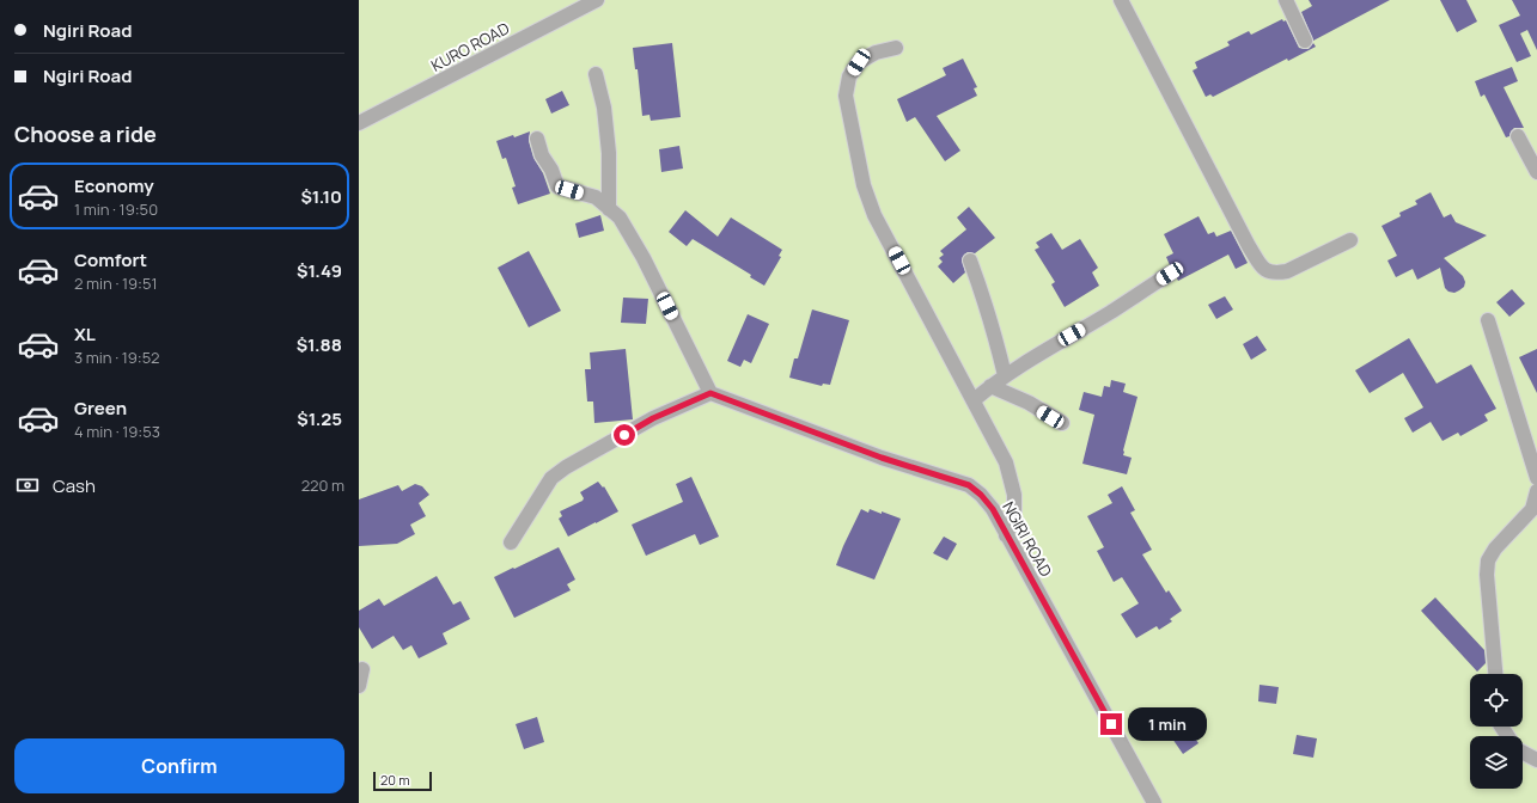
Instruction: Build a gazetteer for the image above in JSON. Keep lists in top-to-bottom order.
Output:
{
  "streets": {
    "street": ["KURO ROAD", "NGIRI ROAD"]
  },
  "scale_bar": "20 m",
  "page": {
    "banner": ["Ngiri Road", "Ngiri Road"],
    "heading": "Choose a ride",
    "list": [
      {
        "name": "Economy",
        "note": "1 min · 19:50",
        "value": "$1.10"
      },
      {
        "name": "Comfort",
        "note": "2 min · 19:51",
        "value": "$1.49"
      },
      {
        "name": "XL",
        "note": "3 min · 19:52",
        "value": "$1.88"
      },
      {
        "name": "Green",
        "note": "4 min · 19:53",
        "value": "$1.25"
      }
    ],
    "pay": ["Cash", "220 m"],
    "bubble": "1 min",
    "buttons": "Confirm",
    "scale": "20 m"
  }
}
